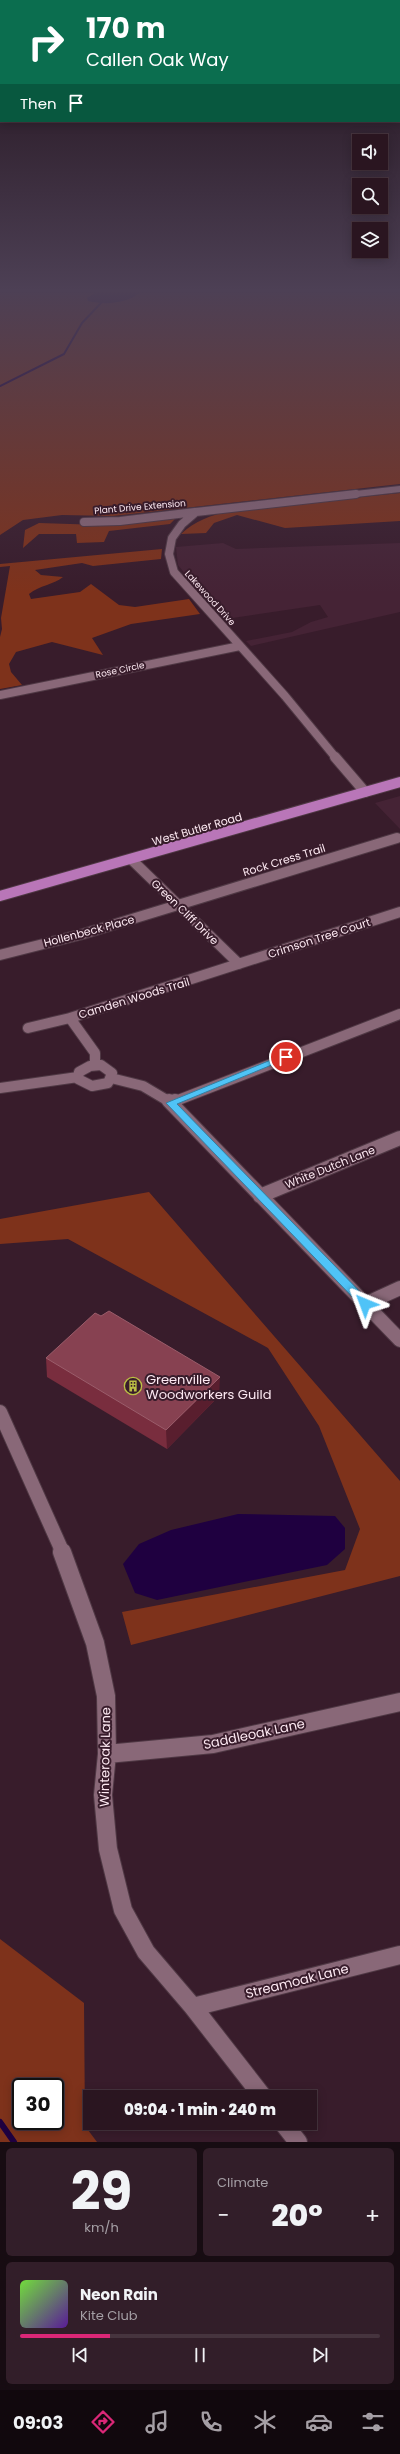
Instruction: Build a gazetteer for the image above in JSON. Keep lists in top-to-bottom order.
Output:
{
  "streets": {
    "main road": ["West Butler Road"],
    "street": [
      "Plant Drive Extension",
      "Lakewood Drive",
      "Rose Circle",
      "Rock Cress Trail",
      "Green Cliff Drive",
      "Hollenbeck Place",
      "Crimson Tree Court",
      "Camden Woods Trail",
      "White Dutch Lane",
      "Saddleoak Lane",
      "Winteroak Lane",
      "Streamoak Lane"
    ]
  },
  "crossings": [
    ["Plant Drive Extension", "Lakewood Drive"],
    ["Lakewood Drive", "Rose Circle"],
    ["Lakewood Drive", "West Butler Road"],
    ["West Butler Road", "Green Cliff Drive"],
    ["Rock Cress Trail", "Green Cliff Drive"],
    ["Rock Cress Trail", "Hollenbeck Place"],
    ["Green Cliff Drive", "Hollenbeck Place"],
    ["Green Cliff Drive", "Crimson Tree Court"],
    ["Green Cliff Drive", "Camden Woods Trail"],
    ["Crimson Tree Court", "Camden Woods Trail"],
    ["Saddleoak Lane", "Winteroak Lane"],
    ["Winteroak Lane", "Streamoak Lane"]
  ],
  "places": {
    "building": ["Greenville Woodworkers Guild"]
  },
  "page": {
    "turn": ["170 m", "Callen Oak Way"],
    "then": "Then",
    "limit": "30",
    "trip": "09:04 · 1 min · 240 m",
    "tile": [
      ["29", "km/h"],
      "Climate"
    ],
    "heat": ["−", "20°", "+"],
    "song": ["Neon Rain", "Kite Club"],
    "tabs": "09:03"
  }
}
